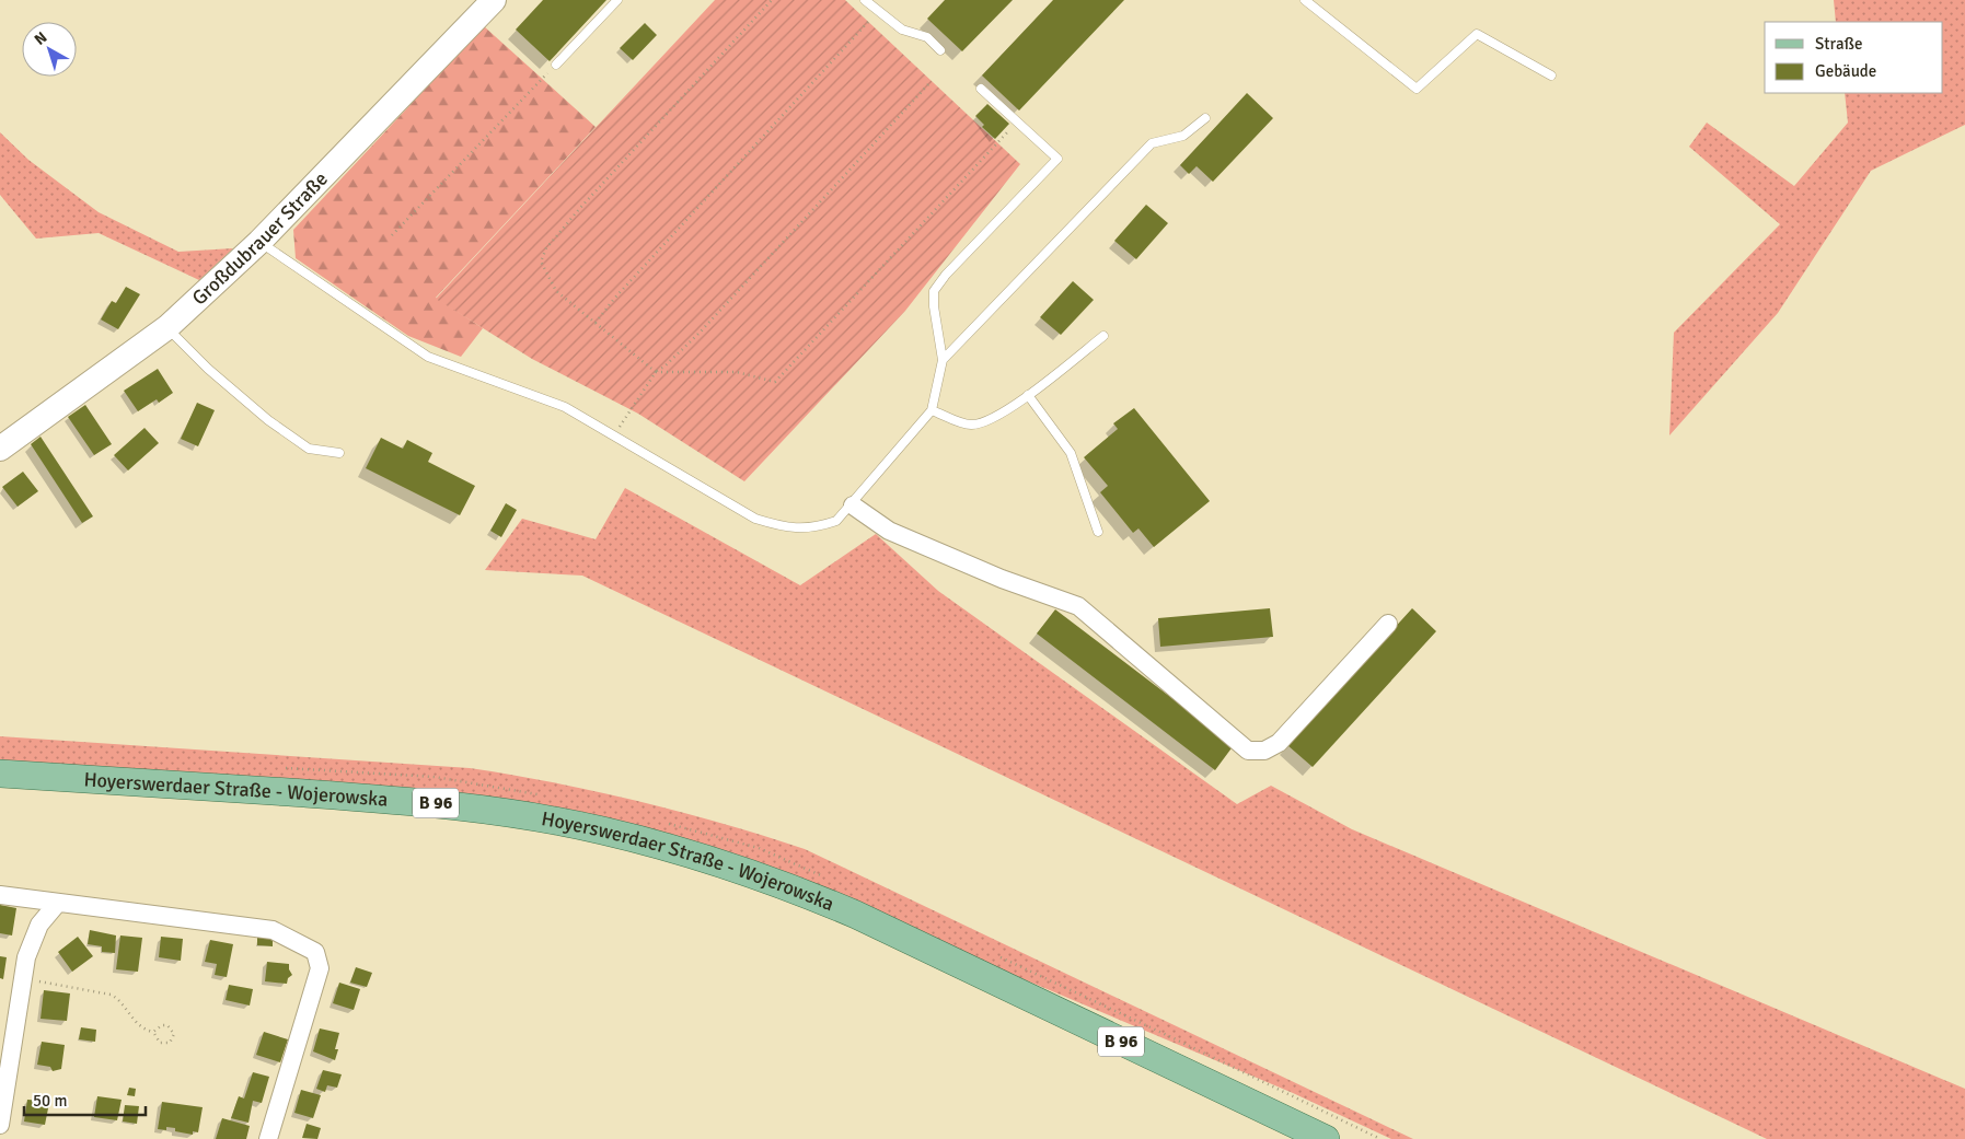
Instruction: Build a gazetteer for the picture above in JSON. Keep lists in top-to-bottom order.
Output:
{
  "streets": {
    "main road": ["Großdubrauer Straße", "Hoyerswerdaer Straße - Wojerowska", "B 96"]
  },
  "legend": ["Straße", "Gebäude"],
  "scale_bar": "50 m",
  "north": "top left"
}
